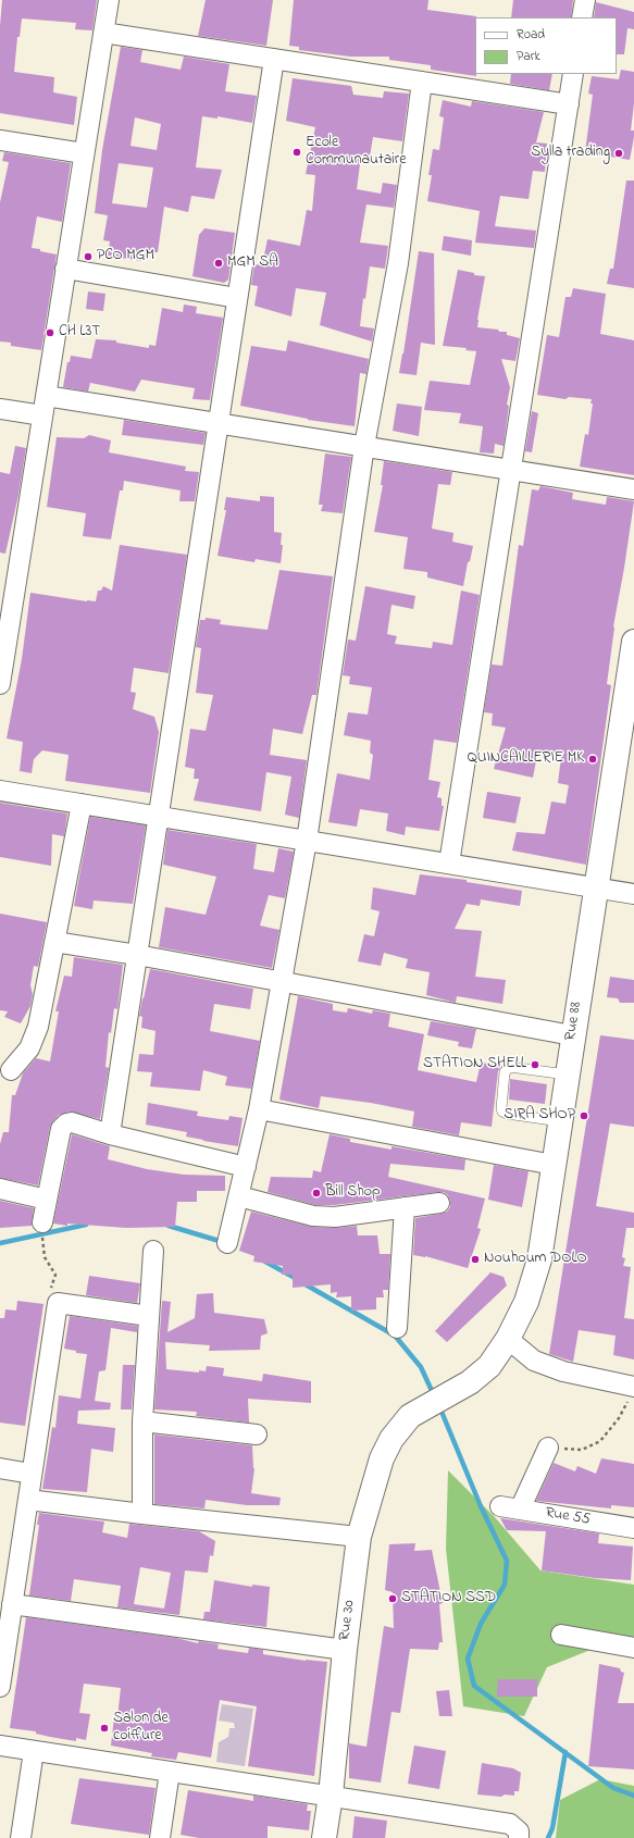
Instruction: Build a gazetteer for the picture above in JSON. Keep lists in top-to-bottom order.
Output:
{
  "streets": {
    "main road": ["Rue 88", "Rue 30"],
    "street": ["Rue 55"]
  },
  "crossings": [
    ["Rue 88", "Rue 30"]
  ],
  "places": [
    "Ecole Communautaire",
    "Sylla trading",
    "PCO MGM",
    "MGM SA",
    "CH L3T",
    "QUINCAILLERIE MK",
    "STATION SHELL",
    "SIRA SHOP",
    "Bill Shop",
    "Nouhoum DOLO",
    "STATION SSD",
    "Salon de coiffure"
  ],
  "legend": ["Road", "Park"]
}
